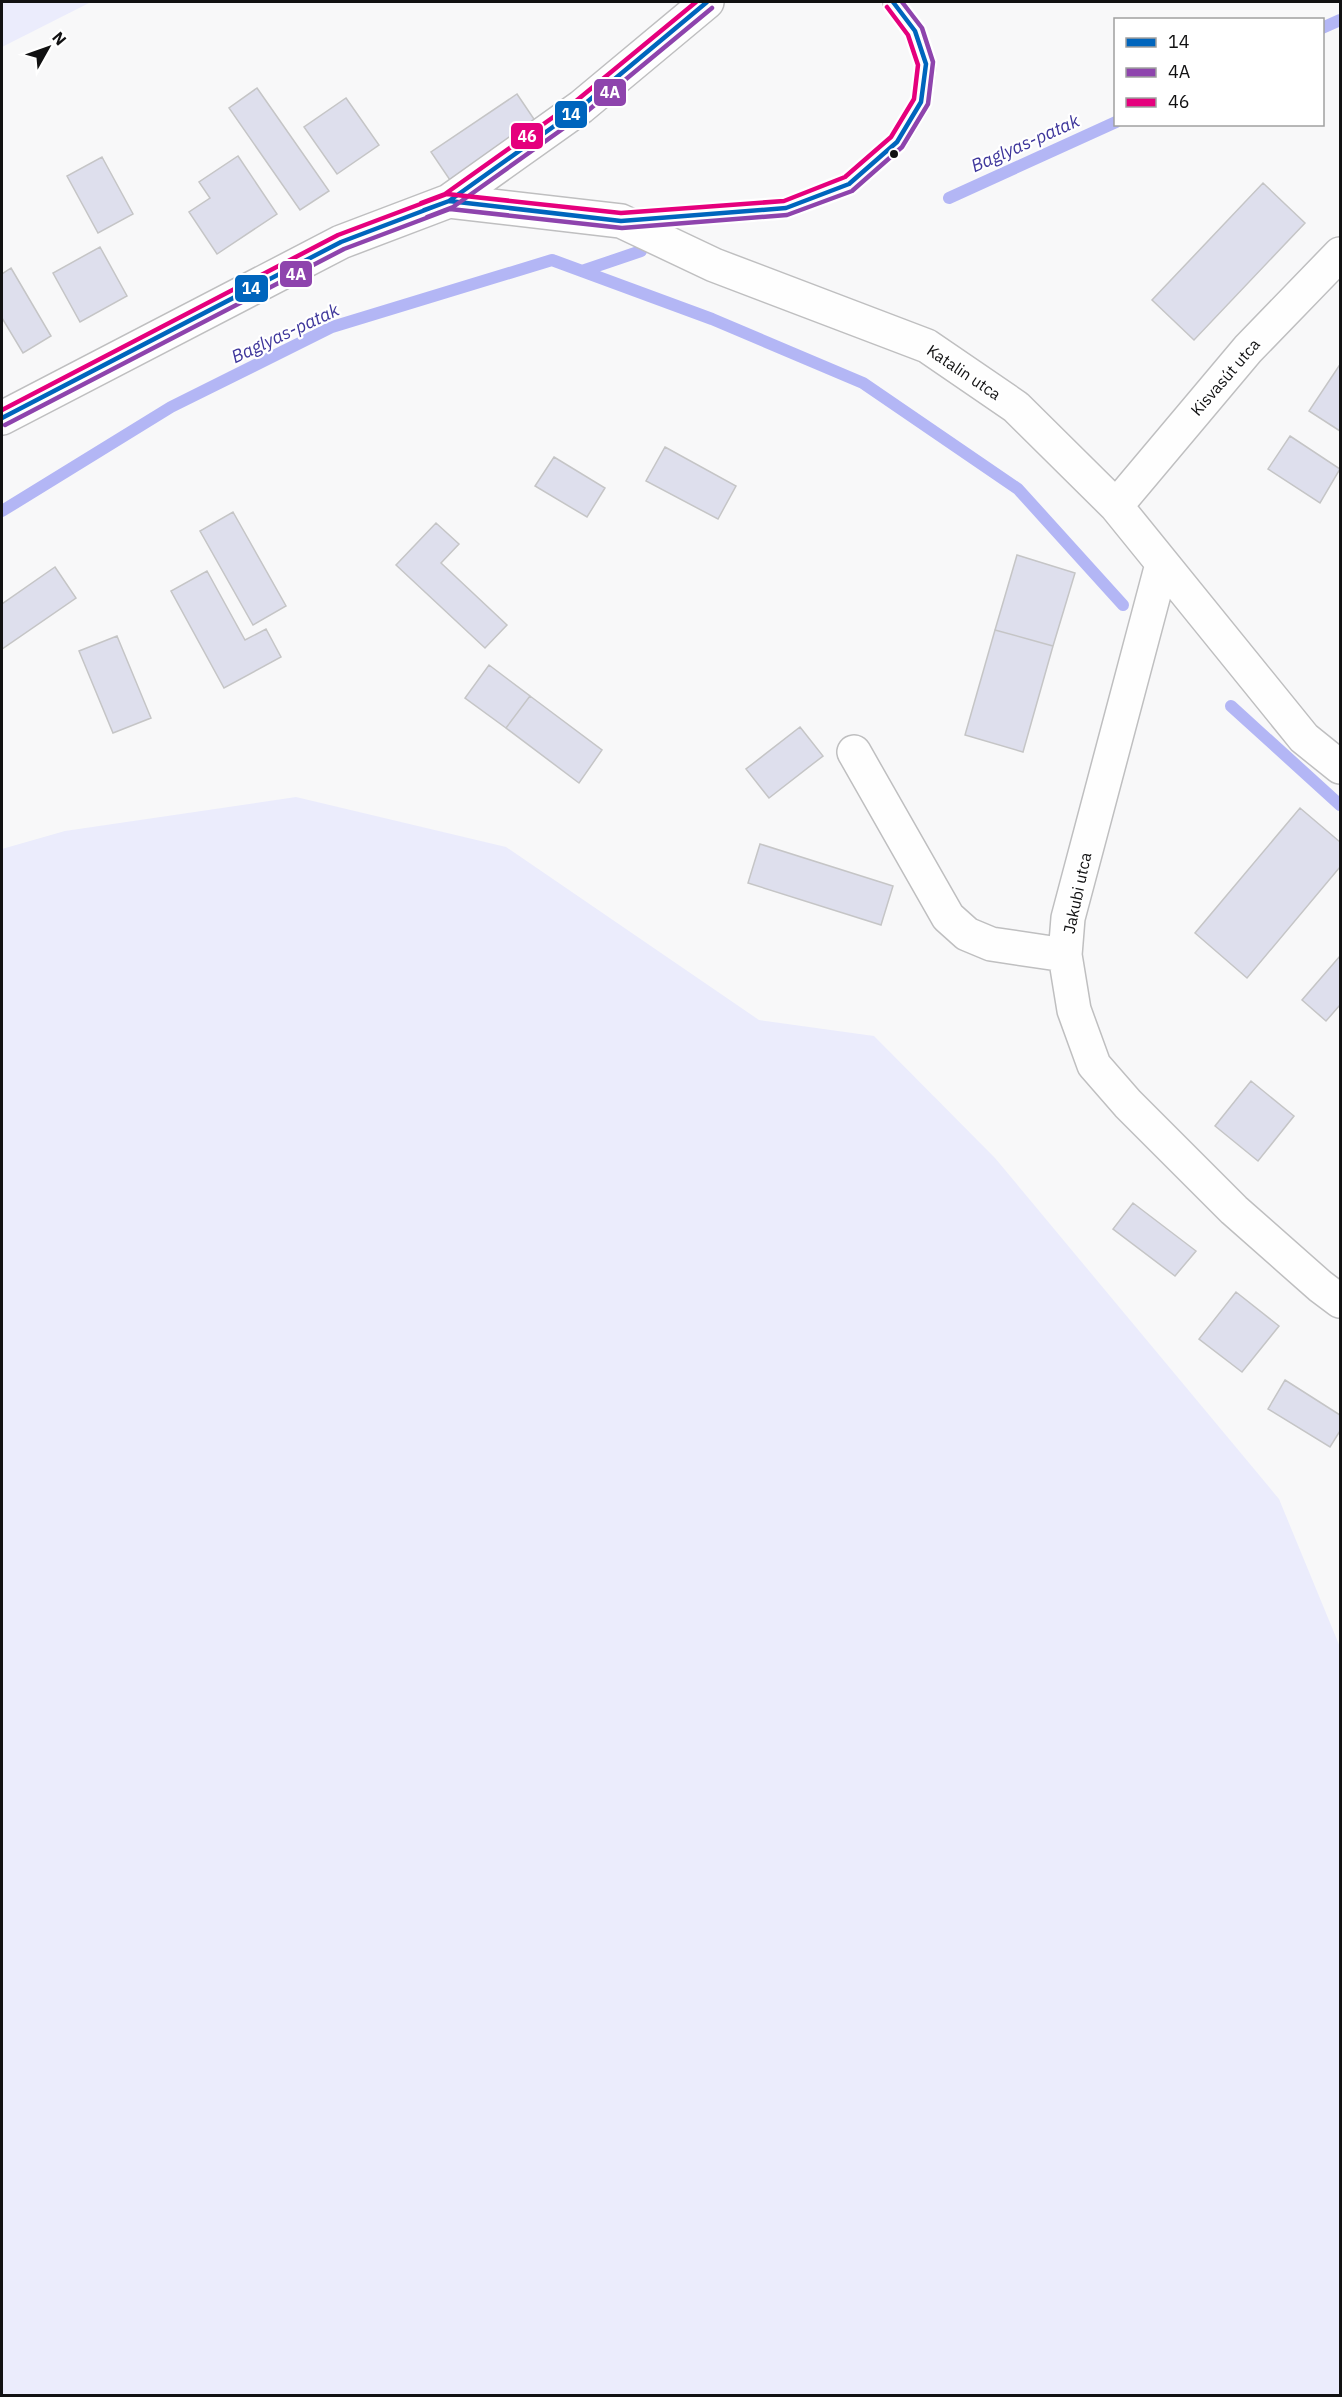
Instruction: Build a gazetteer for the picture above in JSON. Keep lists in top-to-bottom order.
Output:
{
  "streets": {
    "street": ["Katalin utca", "Kisvasút utca", "Jakubi utca"]
  },
  "crossings": [
    ["Katalin utca", "Kisvasút utca"],
    ["Katalin utca", "Jakubi utca"]
  ],
  "water": ["Baglyas-patak"],
  "lines": ["transit line 14", "transit line 4A", "transit line 46"],
  "legend": ["14", "4A", "46"],
  "north": "top right"
}
